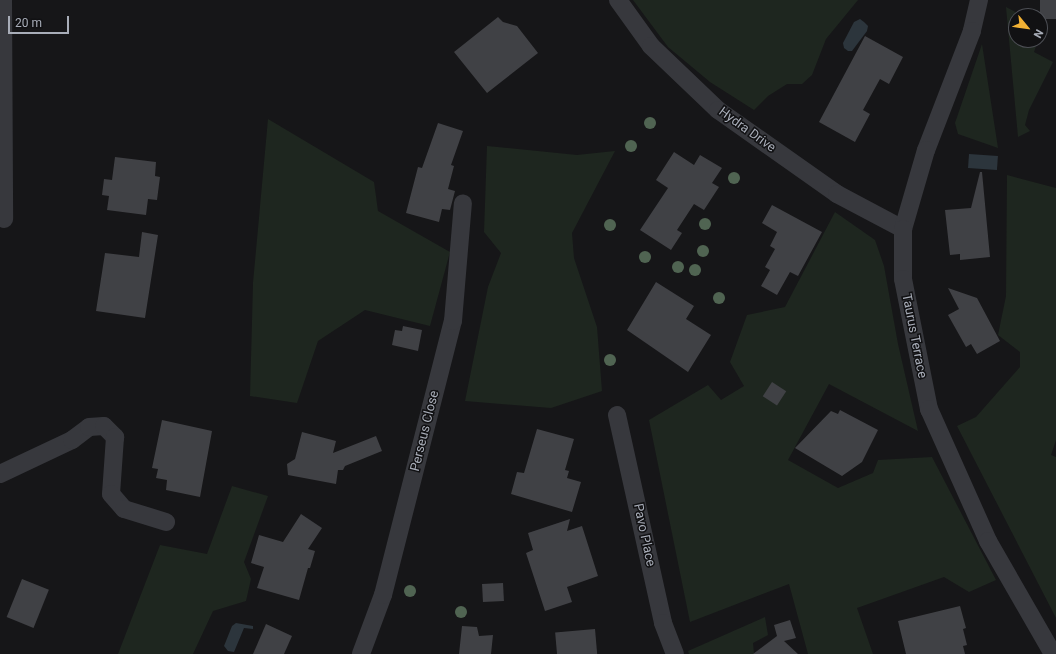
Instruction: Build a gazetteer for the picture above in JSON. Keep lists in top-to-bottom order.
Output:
{
  "streets": {
    "street": [
      "Hydra Drive",
      "Taurus Terrace",
      "Perseus Close",
      "Pavo Place"
    ]
  },
  "crossings": [
    ["Hydra Drive", "Taurus Terrace"]
  ],
  "scale_bar": "20 m",
  "north": "bottom right"
}
